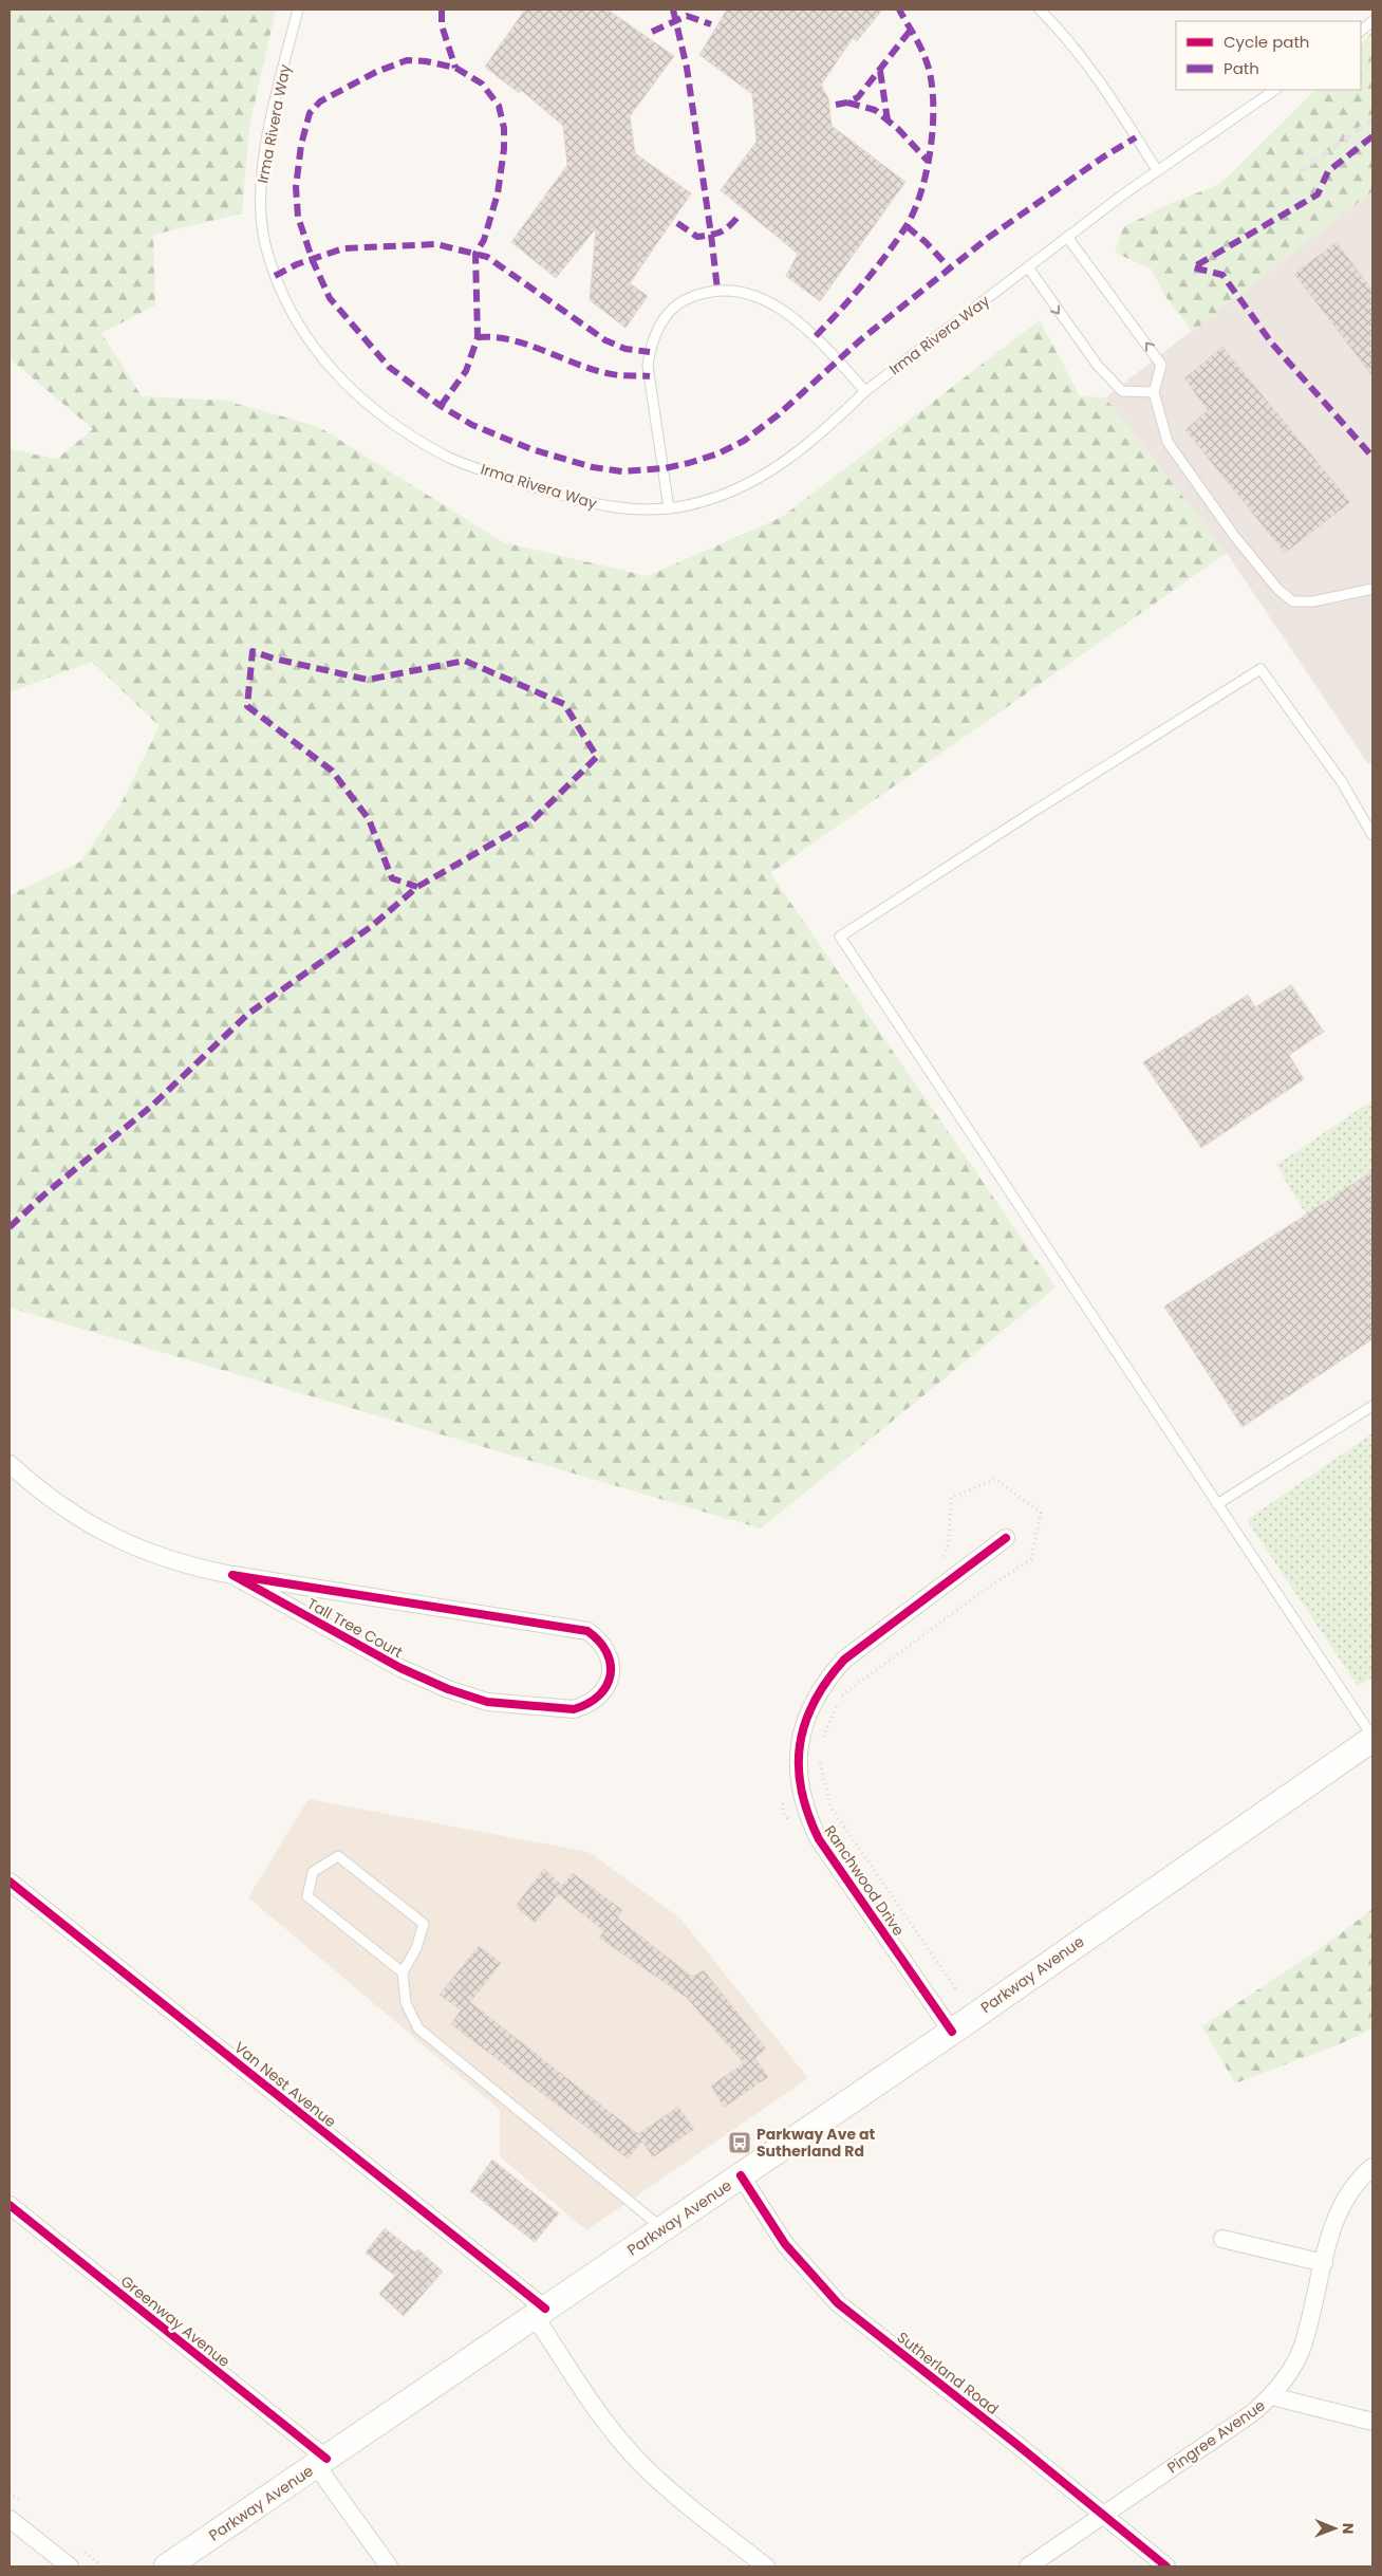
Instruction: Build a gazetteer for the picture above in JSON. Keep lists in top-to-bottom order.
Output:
{
  "streets": {
    "main road": ["Parkway Avenue"],
    "street": [
      "Tall Tree Court",
      "Ranchwood Drive",
      "Van Nest Avenue",
      "Greenway Avenue",
      "Sutherland Road",
      "Pingree Avenue"
    ],
    "lane": ["Irma Rivera Way"]
  },
  "crossings": [
    ["Ranchwood Drive", "Parkway Avenue"],
    ["Parkway Avenue", "Van Nest Avenue"],
    ["Parkway Avenue", "Greenway Avenue"],
    ["Parkway Avenue", "Sutherland Road"],
    ["Sutherland Road", "Pingree Avenue"]
  ],
  "places": {
    "bus stop": ["Parkway Ave at Sutherland Rd"]
  },
  "legend": ["Cycle path", "Path"],
  "north": "right"
}
